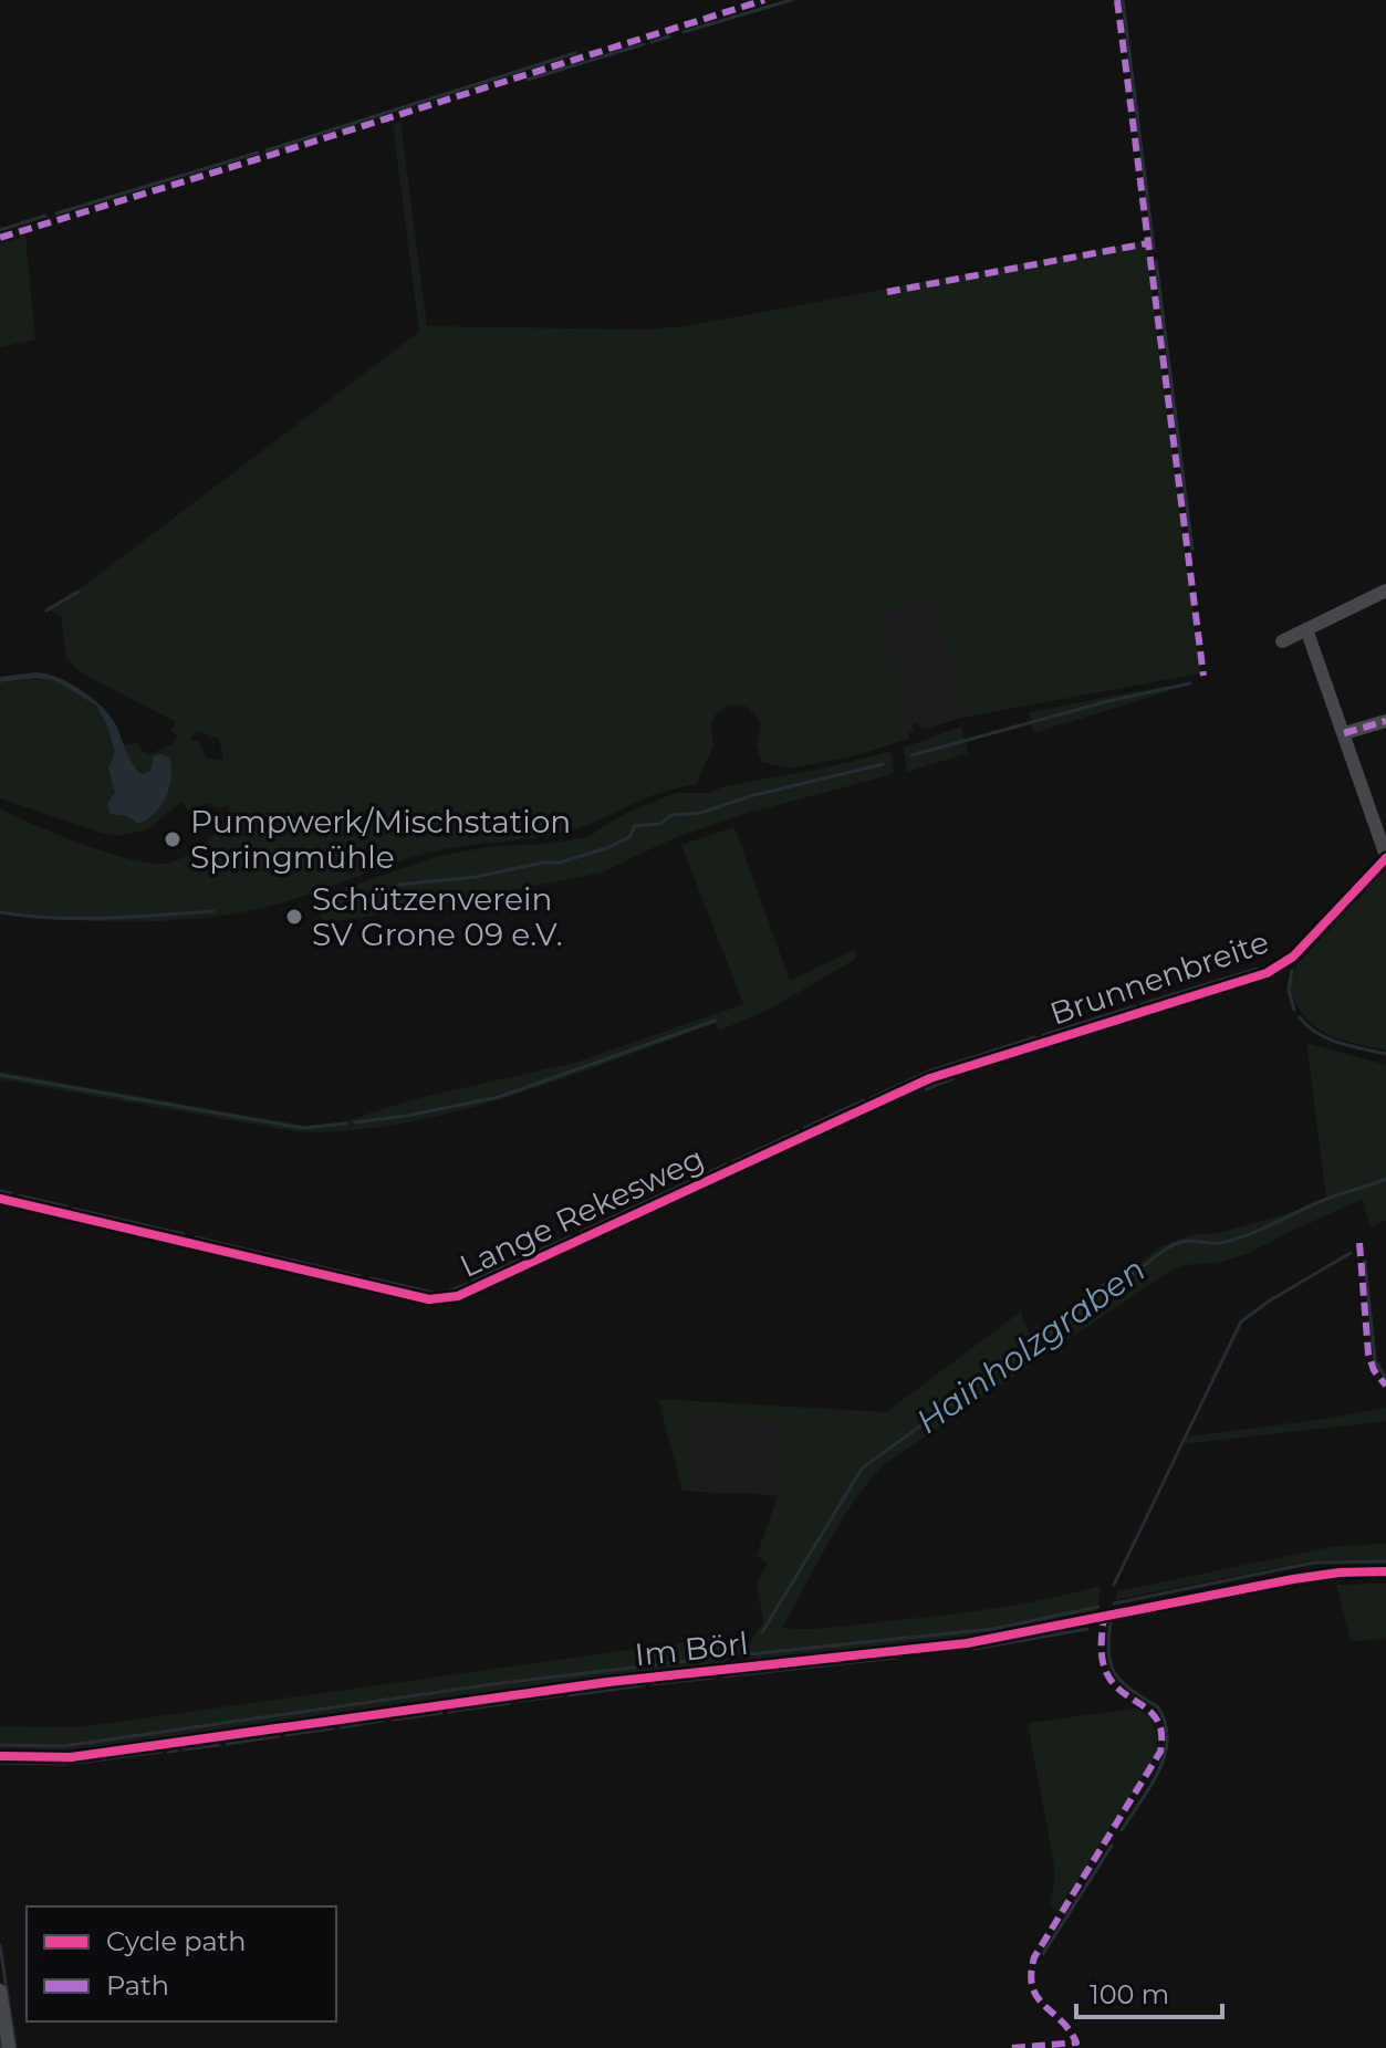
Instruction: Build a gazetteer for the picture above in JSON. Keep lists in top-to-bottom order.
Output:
{
  "streets": {
    "street": ["Brunnenbreite", "Lange Rekesweg", "Im Börl"]
  },
  "crossings": [
    ["Brunnenbreite", "Lange Rekesweg"]
  ],
  "water": ["Hainholzgraben"],
  "places": ["Pumpwerk/Mischstation Springmühle", "Schützenverein SV Grone 09 e.V."],
  "legend": ["Cycle path", "Path"],
  "scale_bar": "100 m"
}
